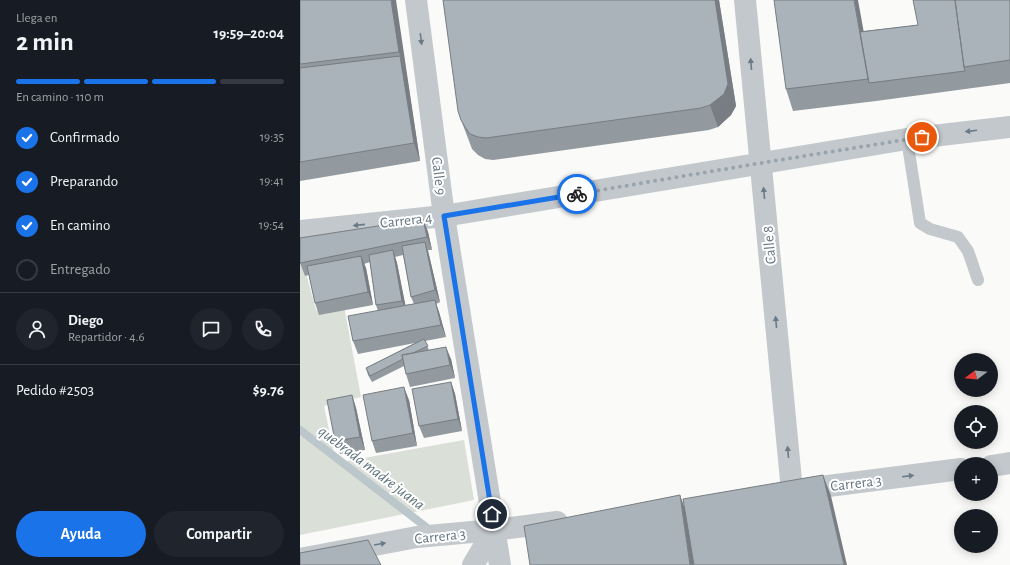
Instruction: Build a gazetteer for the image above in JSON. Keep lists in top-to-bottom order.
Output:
{
  "streets": {
    "street": [
      "Calle 9",
      "Carrera 4",
      "Calle 8",
      "Carrera 3"
    ]
  },
  "crossings": [
    ["Calle 9", "Carrera 4"],
    ["Calle 9", "Carrera 3"],
    ["Carrera 4", "Calle 8"],
    ["Calle 8", "Carrera 3"]
  ],
  "one_way": ["Calle 9", "Calle 8", "Carrera 3"],
  "water": ["quebrada madre juana"],
  "north": "left",
  "page": {
    "heading": ["2 min", "Llega en", "19:59–20:04"],
    "panel": [
      "Diego",
      "Repartidor · 4.6",
      "Pedido #2503",
      "$9.76"
    ],
    "bar": "En camino · 110 m",
    "list": [
      ["Confirmado", "19:35"],
      ["Preparando", "19:41"],
      ["En camino", "19:54"],
      "Entregado"
    ],
    "map_buttons": ["+", "−"],
    "buttons": ["Ayuda", "Compartir"]
  }
}
